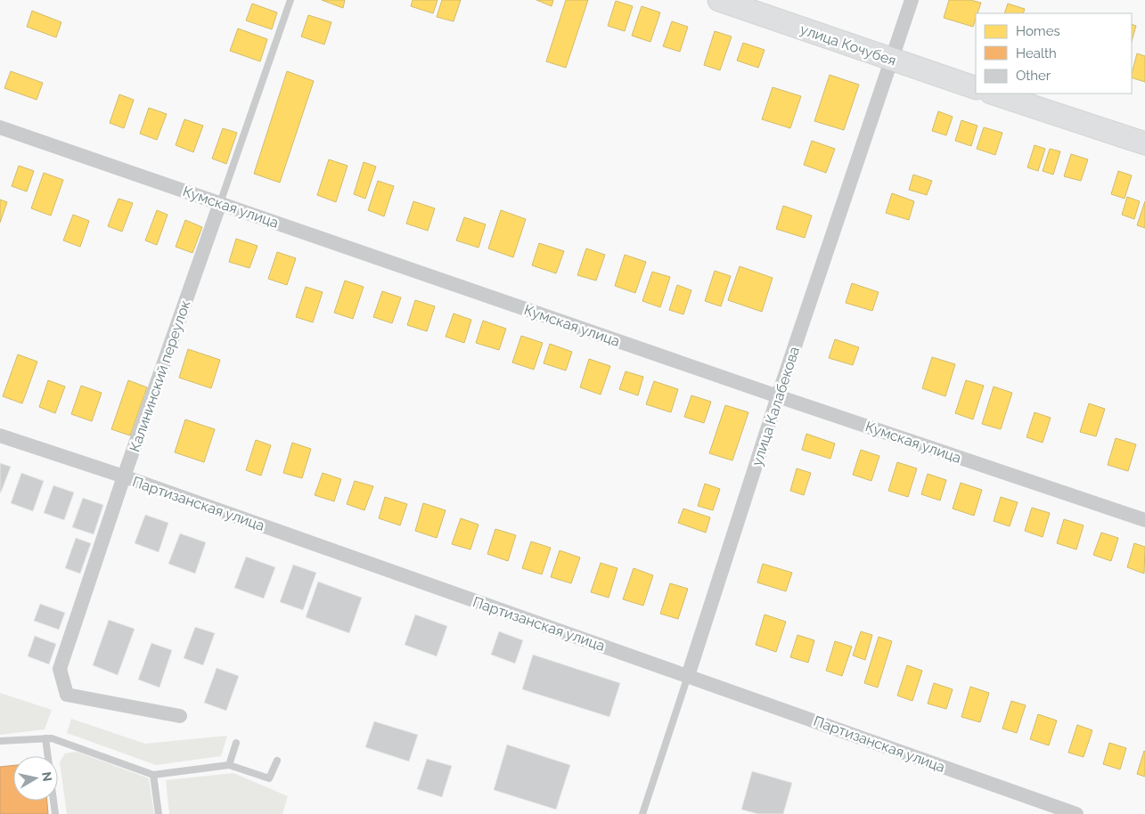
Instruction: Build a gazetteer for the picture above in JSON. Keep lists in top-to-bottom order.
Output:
{
  "streets": {
    "main road": ["улица Кочубея"],
    "street": [
      "Кумская улица",
      "Калининский переулок",
      "улица Калабекова",
      "Партизанская улица"
    ]
  },
  "crossings": [
    ["улица Кочубея", "улица Калабекова"],
    ["Кумская улица", "Калининский переулок"],
    ["Кумская улица", "улица Калабекова"],
    ["Калининский переулок", "Партизанская улица"],
    ["улица Калабекова", "Партизанская улица"]
  ],
  "legend": ["Homes", "Health", "Other"],
  "north": "right"
}
